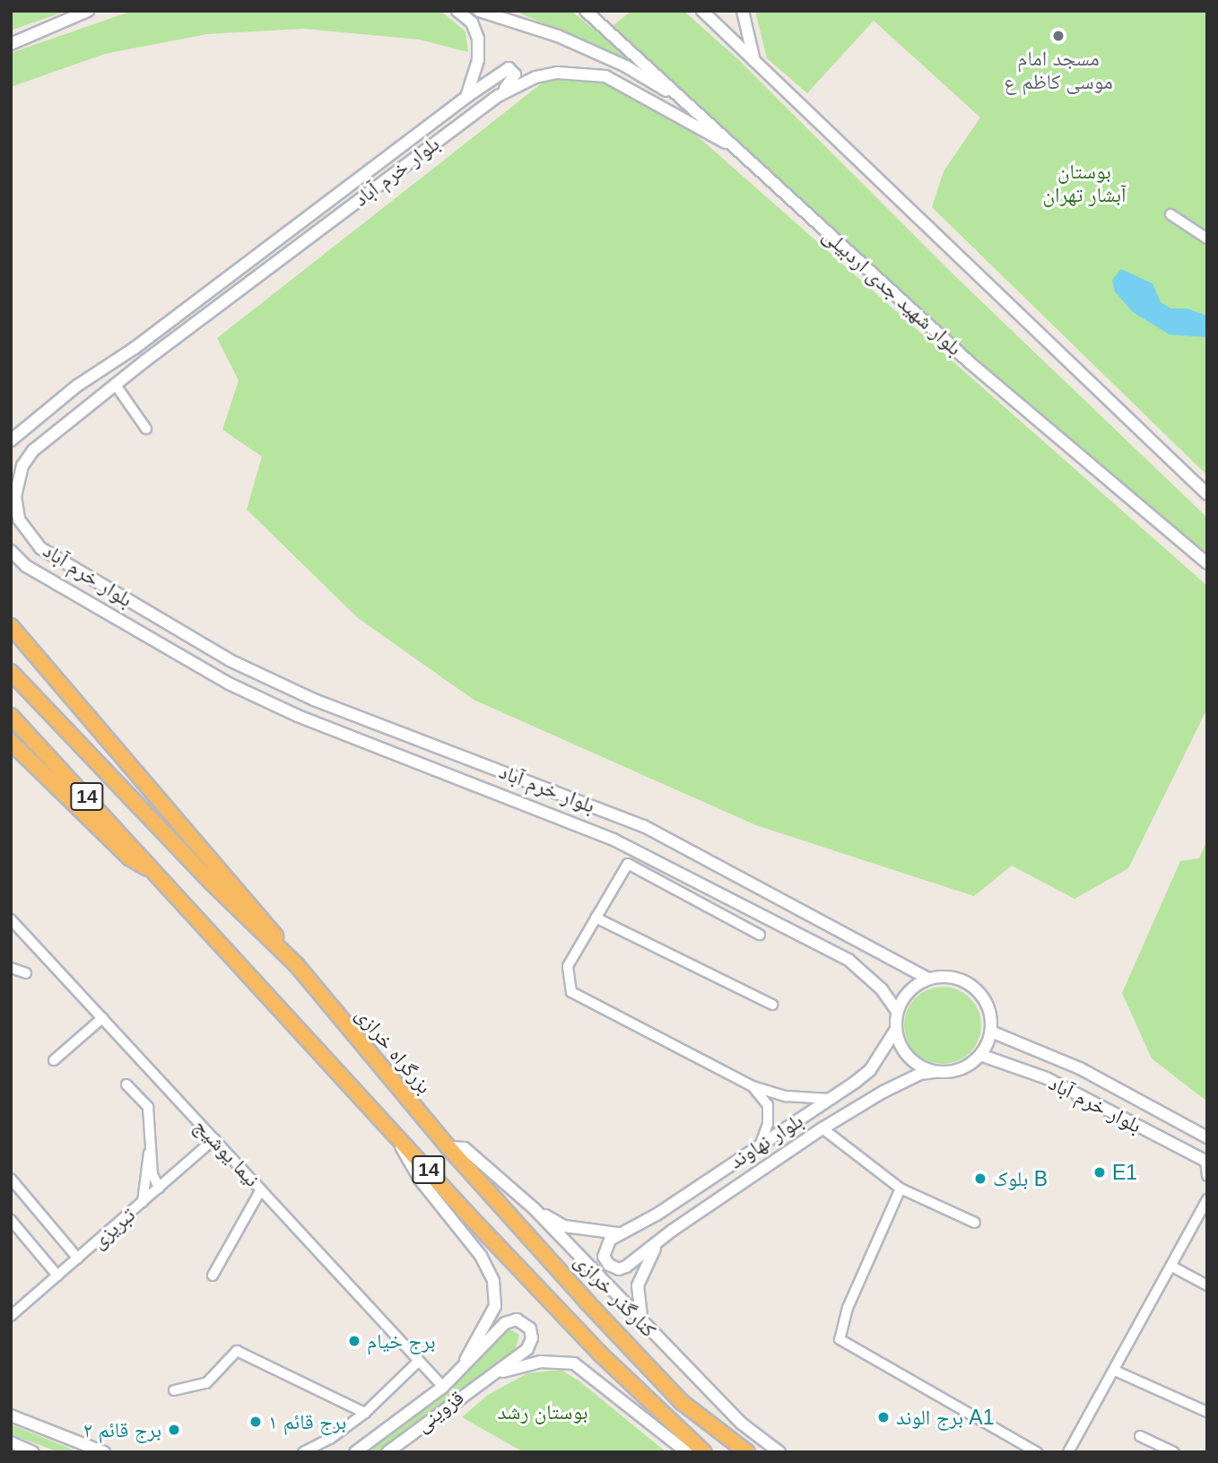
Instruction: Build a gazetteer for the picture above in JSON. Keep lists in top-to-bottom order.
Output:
{
  "streets": {
    "highway": ["14", "بزرگراه خرازی"],
    "street": [
      "بلوار خرم آباد",
      "بلوار شهید جدی اردبیلی",
      "بلوار نهاوند",
      "نیما یوشیج",
      "تبریزی",
      "کنارگذر خرازی",
      "قزوینی"
    ]
  },
  "crossings": [
    ["بلوار خرم آباد", "بلوار شهید جدی اردبیلی"],
    ["بلوار خرم آباد", "بلوار نهاوند"],
    ["بزرگراه خرازی", "کنارگذر خرازی"],
    ["نیما یوشیج", "تبریزی"],
    ["نیما یوشیج", "قزوینی"]
  ],
  "parks": ["بوستان آبشار تهران", "بوستان رشد"],
  "places": [
    "مسجد امام موسی کاظم ع",
    "E1",
    "بلوک B",
    "برج خیام",
    "برج الوند A1",
    "برج قائم ۱",
    "برج قائم ۲"
  ]
}
